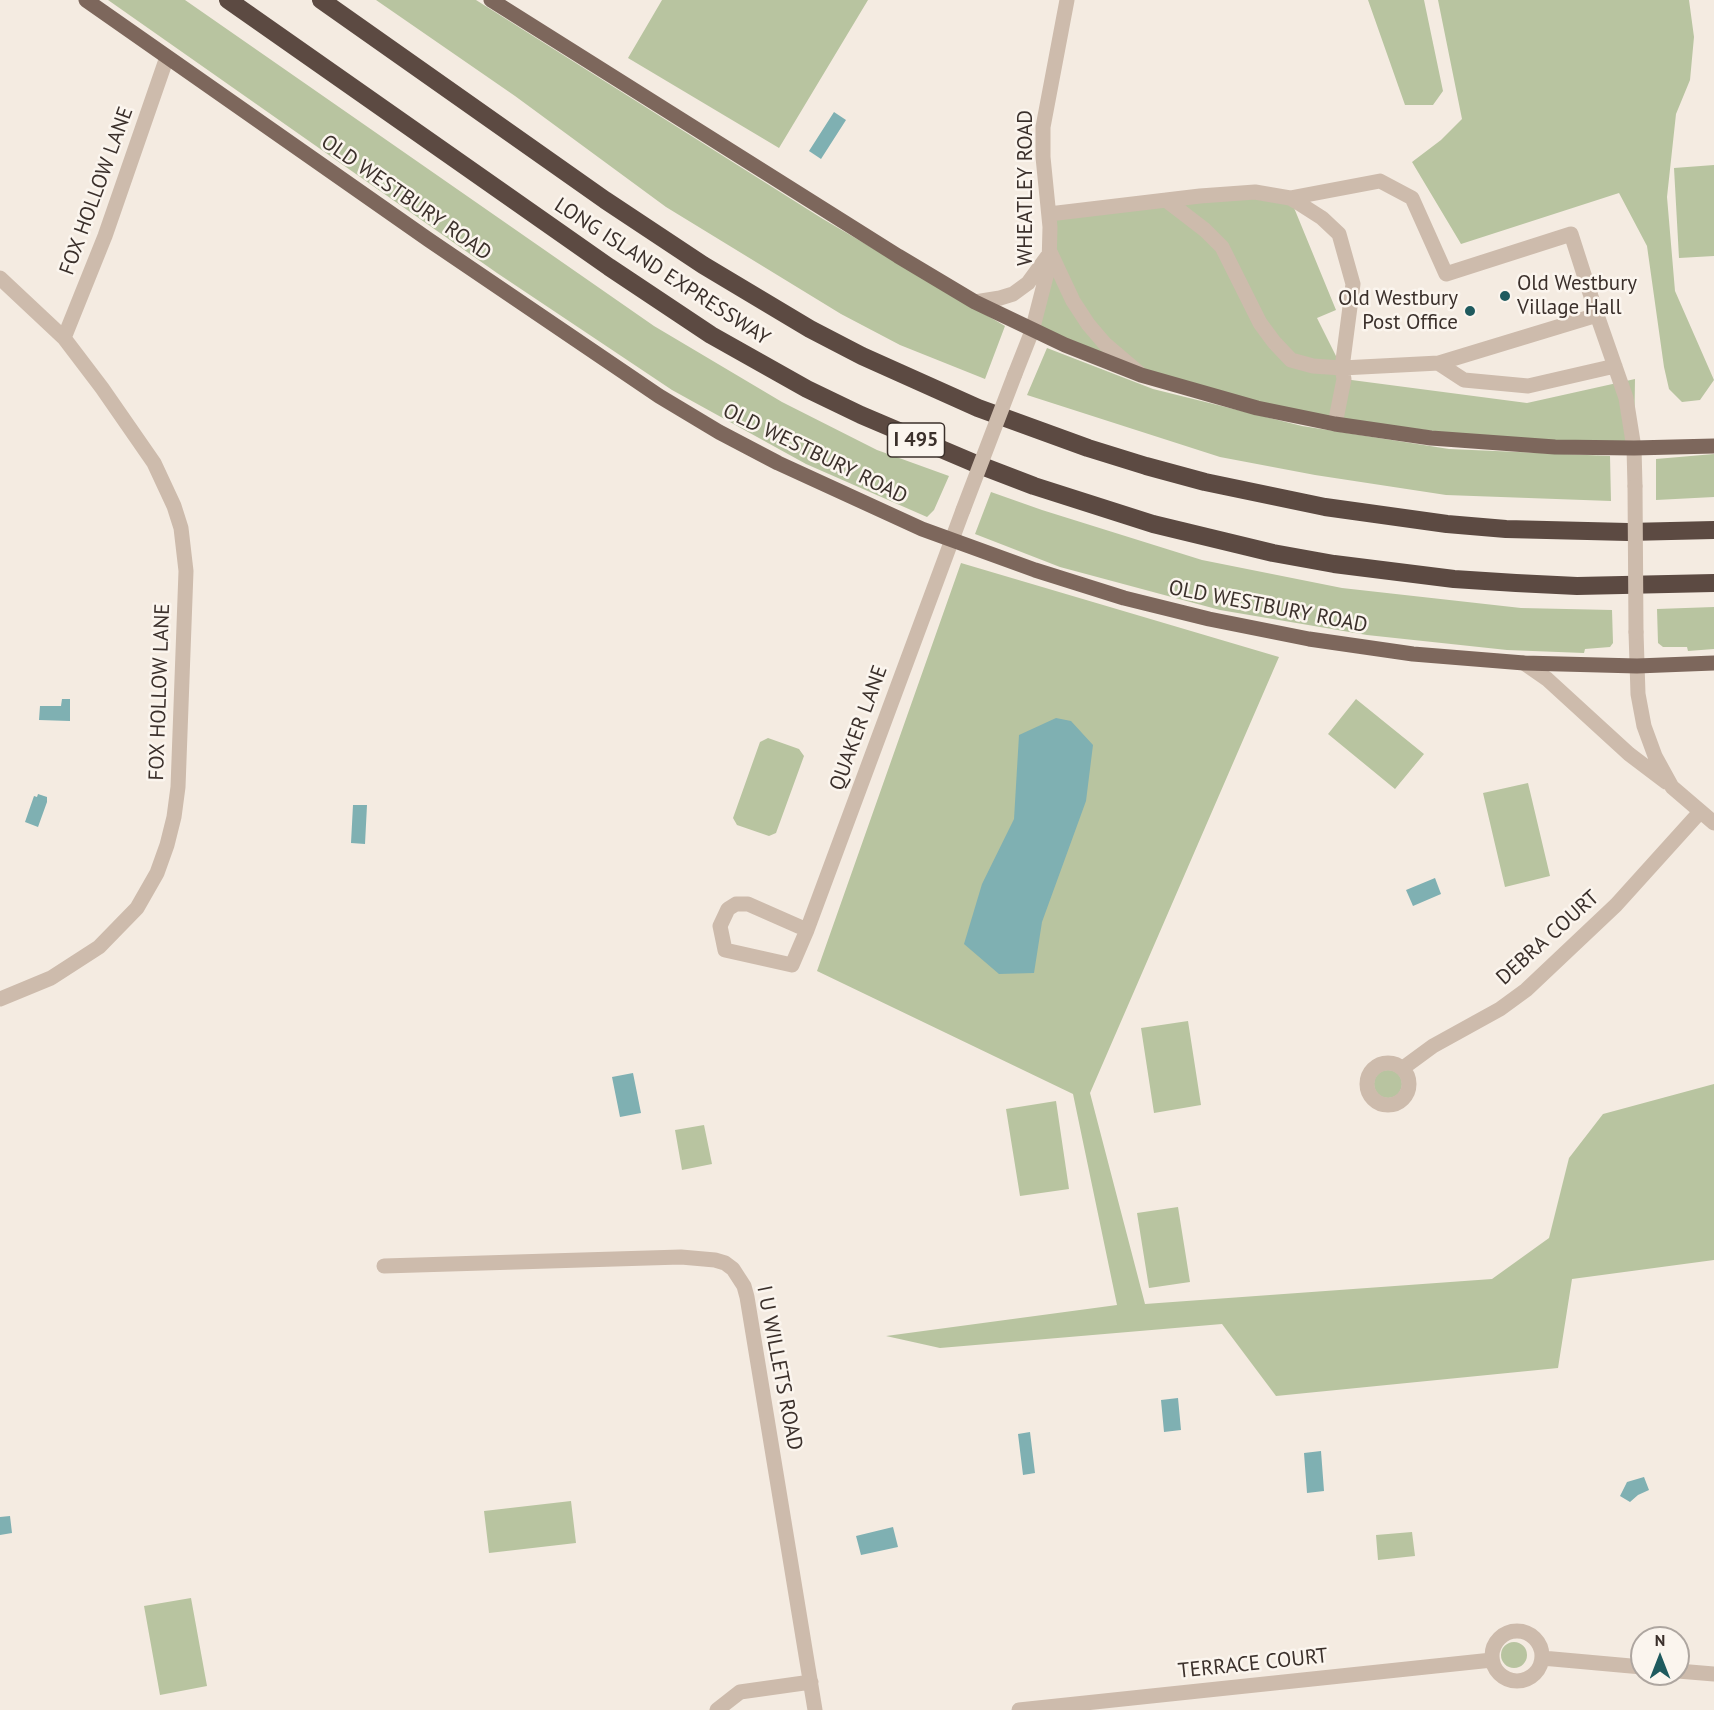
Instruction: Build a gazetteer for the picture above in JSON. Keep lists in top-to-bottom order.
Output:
{
  "streets": {
    "highway": ["LONG ISLAND EXPRESSWAY", "I 495"],
    "main road": ["OLD WESTBURY ROAD"],
    "street": [
      "WHEATLEY ROAD",
      "FOX HOLLOW LANE",
      "QUAKER LANE",
      "DEBRA COURT",
      "I U WILLETS ROAD",
      "TERRACE COURT"
    ]
  },
  "crossings": [
    ["WHEATLEY ROAD", "OLD WESTBURY ROAD"],
    ["WHEATLEY ROAD", "QUAKER LANE"],
    ["FOX HOLLOW LANE", "OLD WESTBURY ROAD"],
    ["OLD WESTBURY ROAD", "QUAKER LANE"]
  ],
  "places": ["Old Westbury Village Hall", "Old Westbury Post Office"],
  "north": "top"
}
